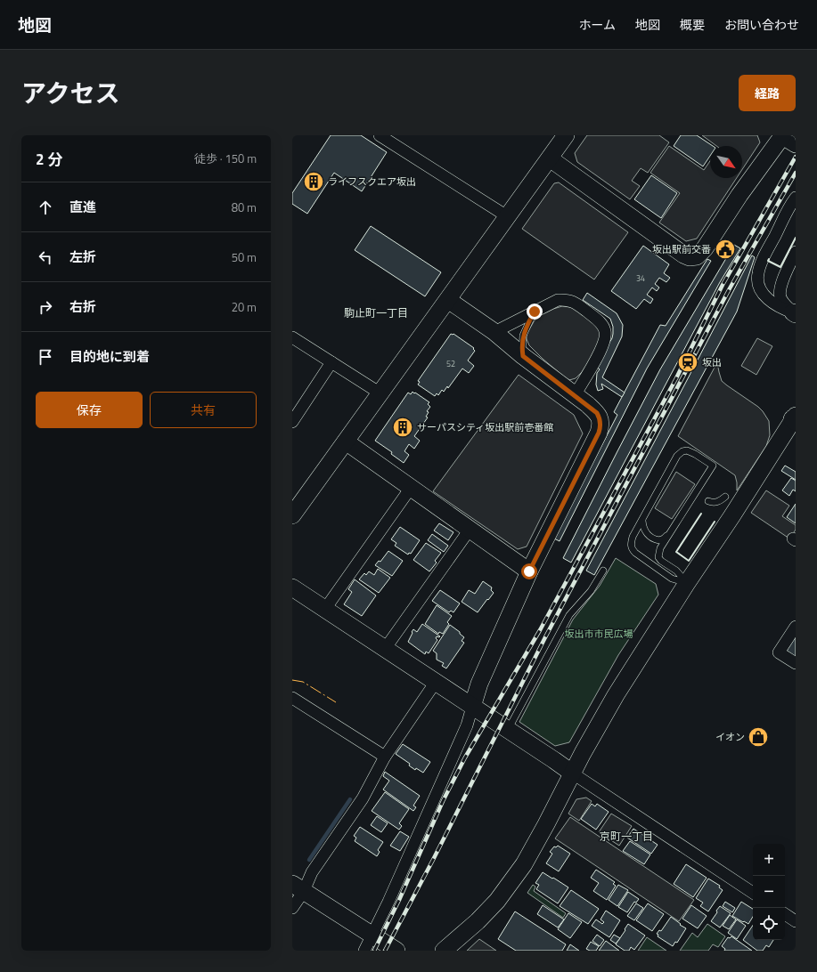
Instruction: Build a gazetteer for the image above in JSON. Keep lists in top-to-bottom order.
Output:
{
  "districts": ["駒止町一丁目", "京町一丁目"],
  "parks": ["坂出市市民広場"],
  "places": {
    "building": ["ライフスクエア坂出", "サーパスシティ坂出駅前壱番館"],
    "public building": ["坂出駅前交番"],
    "station": ["坂出"],
    "shop": ["イオン"]
  },
  "house_numbers": ["34", "52"],
  "north": "bottom right",
  "page": {
    "header": "地図",
    "nav": [
      "ホーム",
      "地図",
      "概要",
      "お問い合わせ"
    ],
    "title": "アクセス",
    "buttons": [
      "経路",
      ["保存", "共有"]
    ],
    "heading": ["2 分", "徒歩 · 150 m"],
    "list": [
      ["直進", "80 m"],
      ["左折", "50 m"],
      ["右折", "20 m"],
      "目的地に到着"
    ],
    "map_buttons": ["+", "−"]
  }
}
